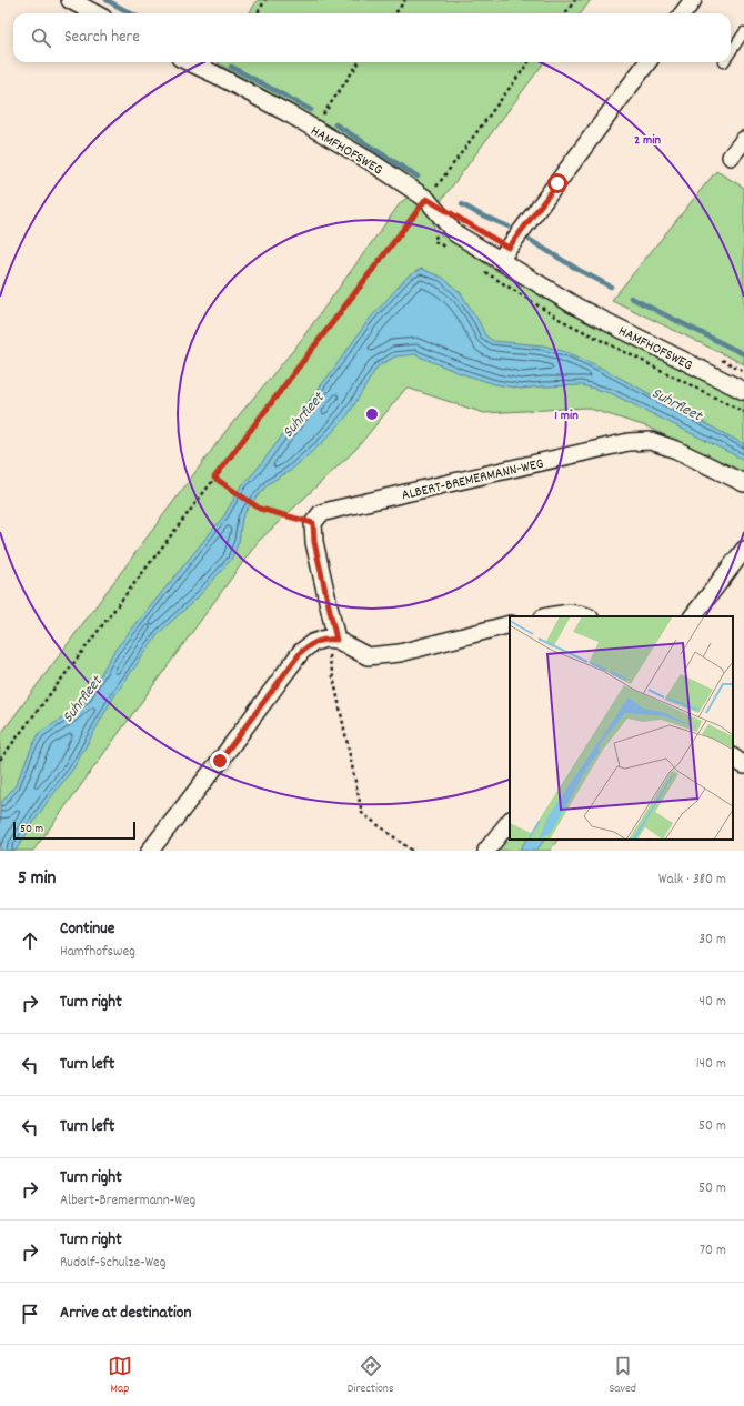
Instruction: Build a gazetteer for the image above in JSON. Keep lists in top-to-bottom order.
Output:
{
  "streets": {
    "street": ["HAMFHOFSWEG", "ALBERT-BREMERMANN-WEG"]
  },
  "water": ["Suhrfleet"],
  "scale_bar": "50 m",
  "page": {
    "search": "Search here",
    "scale": "50 m",
    "heading": ["5 min", "Walk · 380 m"],
    "list": [
      ["Continue", "Hamfhofsweg", "30 m"],
      ["Turn right", "40 m"],
      ["Turn left", "140 m"],
      ["Turn left", "50 m"],
      ["Turn right", "Albert-Bremermann-Weg", "50 m"],
      ["Turn right", "Rudolf-Schulze-Weg", "70 m"],
      "Arrive at destination"
    ],
    "nav": ["Map", "Directions", "Saved"]
  },
  "rings": ["2 min", "1 min"]
}
